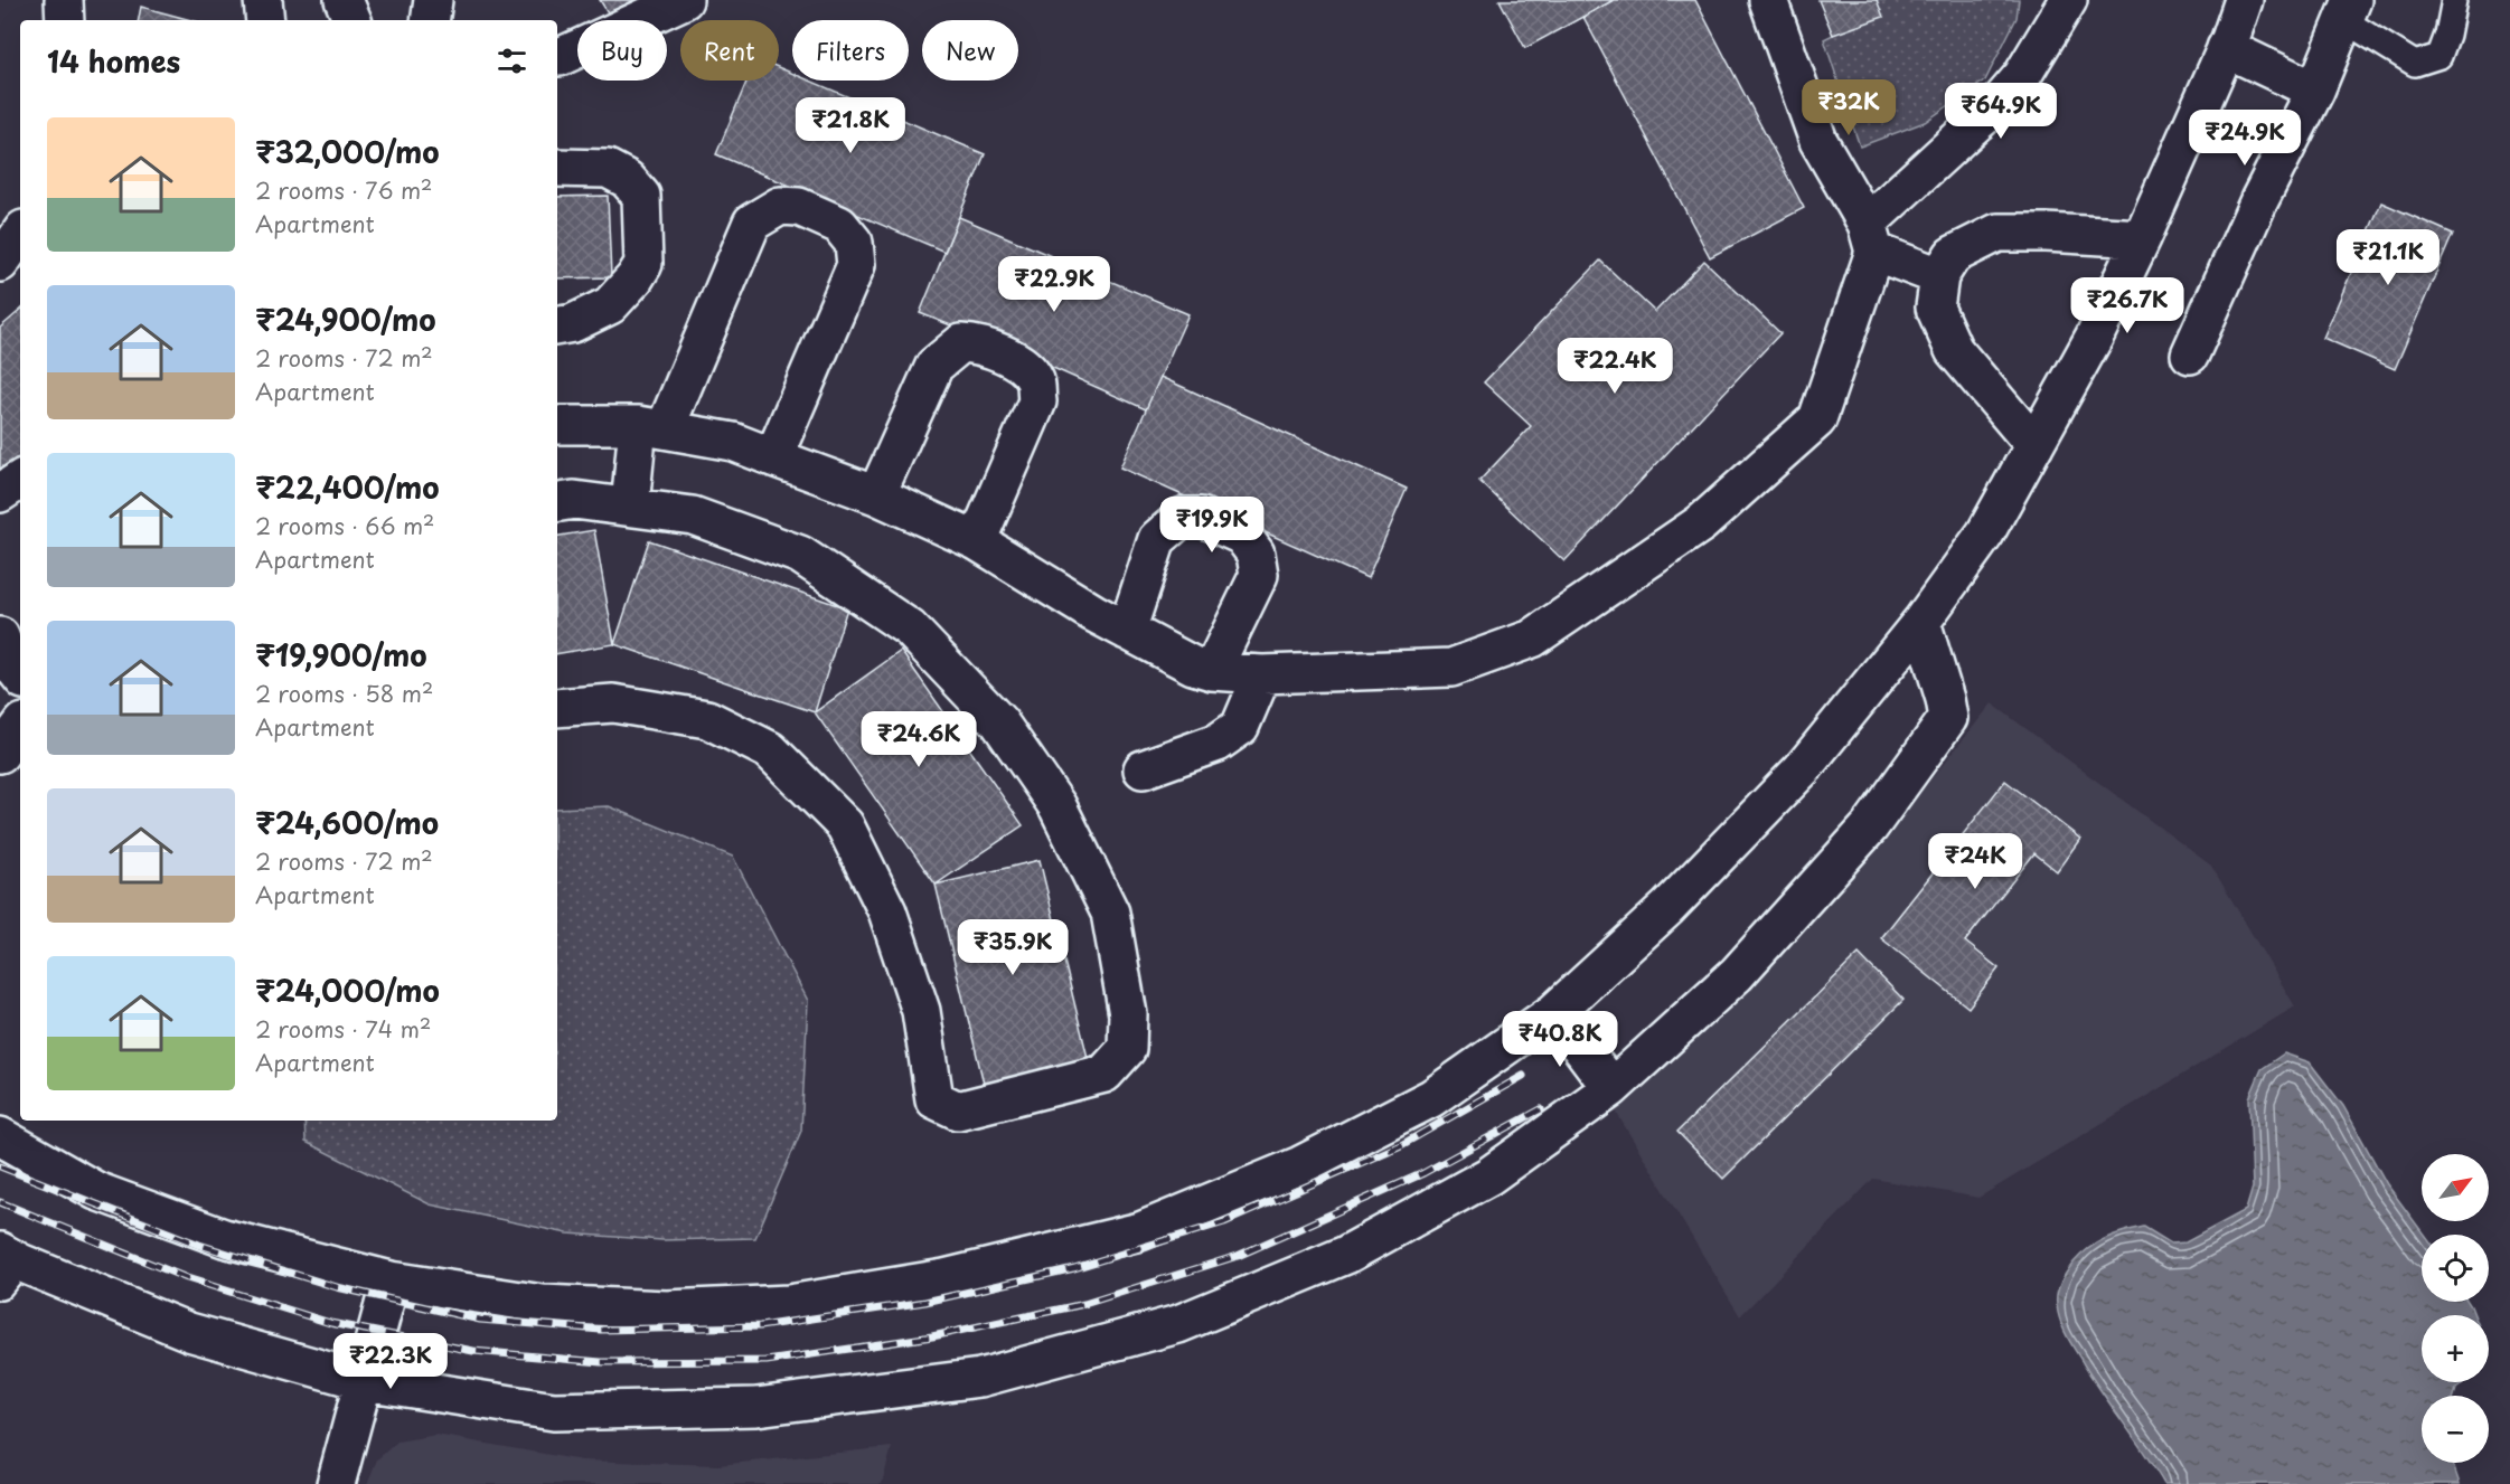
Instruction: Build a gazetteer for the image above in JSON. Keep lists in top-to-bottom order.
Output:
{
  "north": "top right",
  "page": {
    "chip": [
      "Buy",
      "Rent",
      "Filters",
      "New"
    ],
    "heading": "14 homes",
    "price": [
      "₹32K",
      "₹64.9K",
      "₹21.8K",
      "₹24.9K",
      "₹21.1K",
      "₹22.9K",
      "₹26.7K",
      "₹22.4K",
      "₹19.9K",
      "₹24.6K",
      "₹24K",
      "₹35.9K",
      "₹40.8K",
      "₹22.3K"
    ],
    "list": [
      {
        "name": "₹32,000/mo",
        "note": "2 rooms · 76 m² · Apartment"
      },
      {
        "name": "₹24,900/mo",
        "note": "2 rooms · 72 m² · Apartment"
      },
      {
        "name": "₹22,400/mo",
        "note": "2 rooms · 66 m² · Apartment"
      },
      {
        "name": "₹19,900/mo",
        "note": "2 rooms · 58 m² · Apartment"
      },
      {
        "name": "₹24,600/mo",
        "note": "2 rooms · 72 m² · Apartment"
      },
      {
        "name": "₹24,000/mo",
        "note": "2 rooms · 74 m² · Apartment"
      }
    ],
    "map_buttons": ["+", "−"]
  }
}
